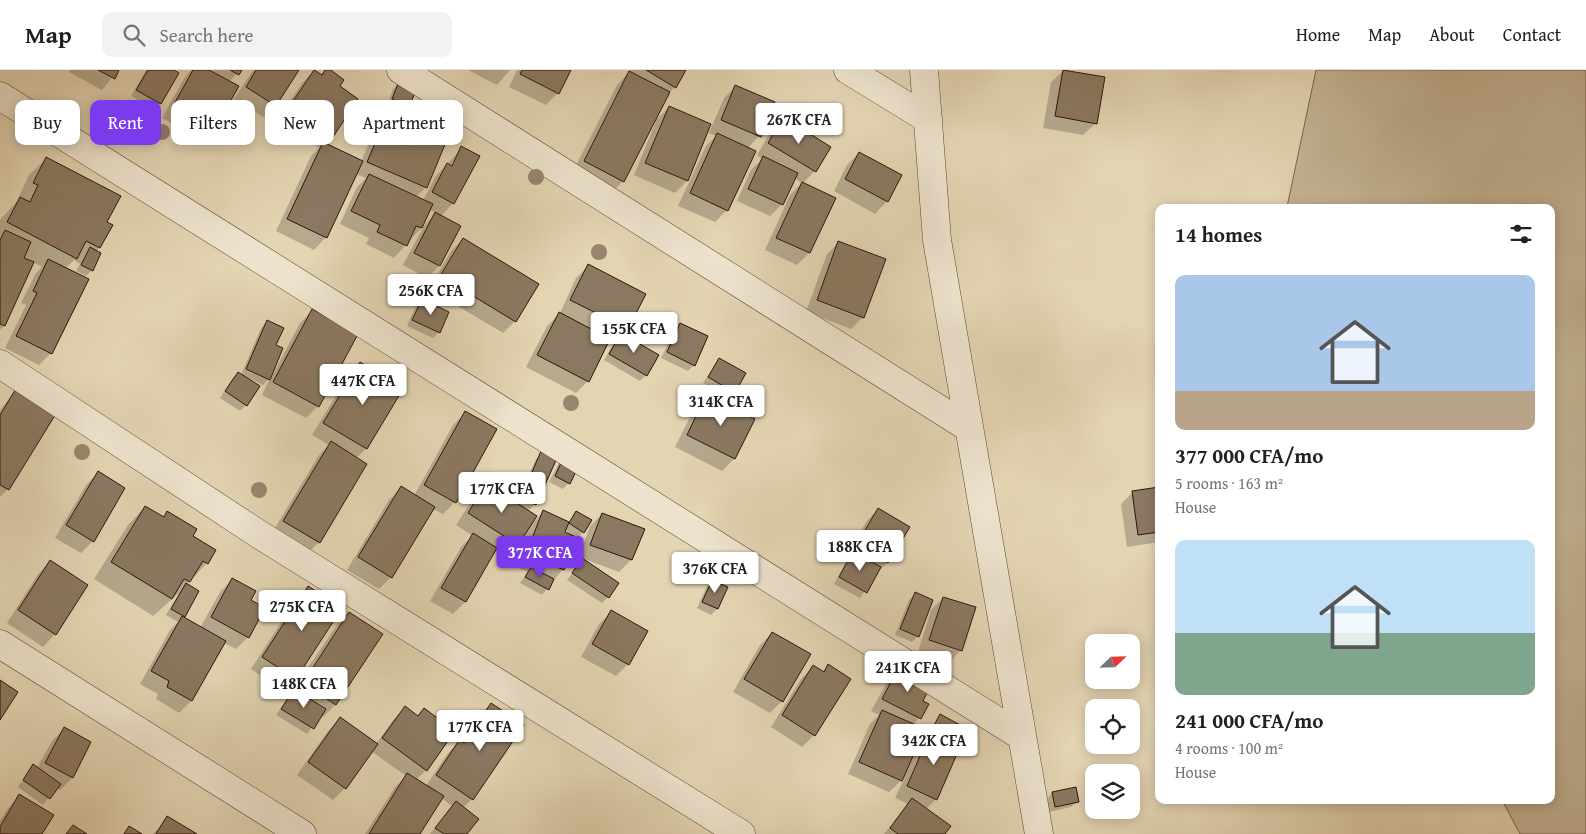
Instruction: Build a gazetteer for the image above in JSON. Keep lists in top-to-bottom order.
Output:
{
  "north": "top right",
  "page": {
    "header": "Map",
    "search": "Search here",
    "nav": [
      "Home",
      "Map",
      "About",
      "Contact"
    ],
    "chip": [
      "Buy",
      "Rent",
      "Filters",
      "New",
      "Apartment"
    ],
    "price": [
      "267K CFA",
      "256K CFA",
      "155K CFA",
      "447K CFA",
      "314K CFA",
      "177K CFA",
      "188K CFA",
      "377K CFA",
      "376K CFA",
      "275K CFA",
      "241K CFA",
      "148K CFA",
      "177K CFA",
      "342K CFA"
    ],
    "heading": "14 homes",
    "list": [
      {
        "name": "377 000 CFA/mo",
        "note": "5 rooms · 163 m² · House"
      },
      {
        "name": "241 000 CFA/mo",
        "note": "4 rooms · 100 m² · House"
      }
    ]
  }
}
